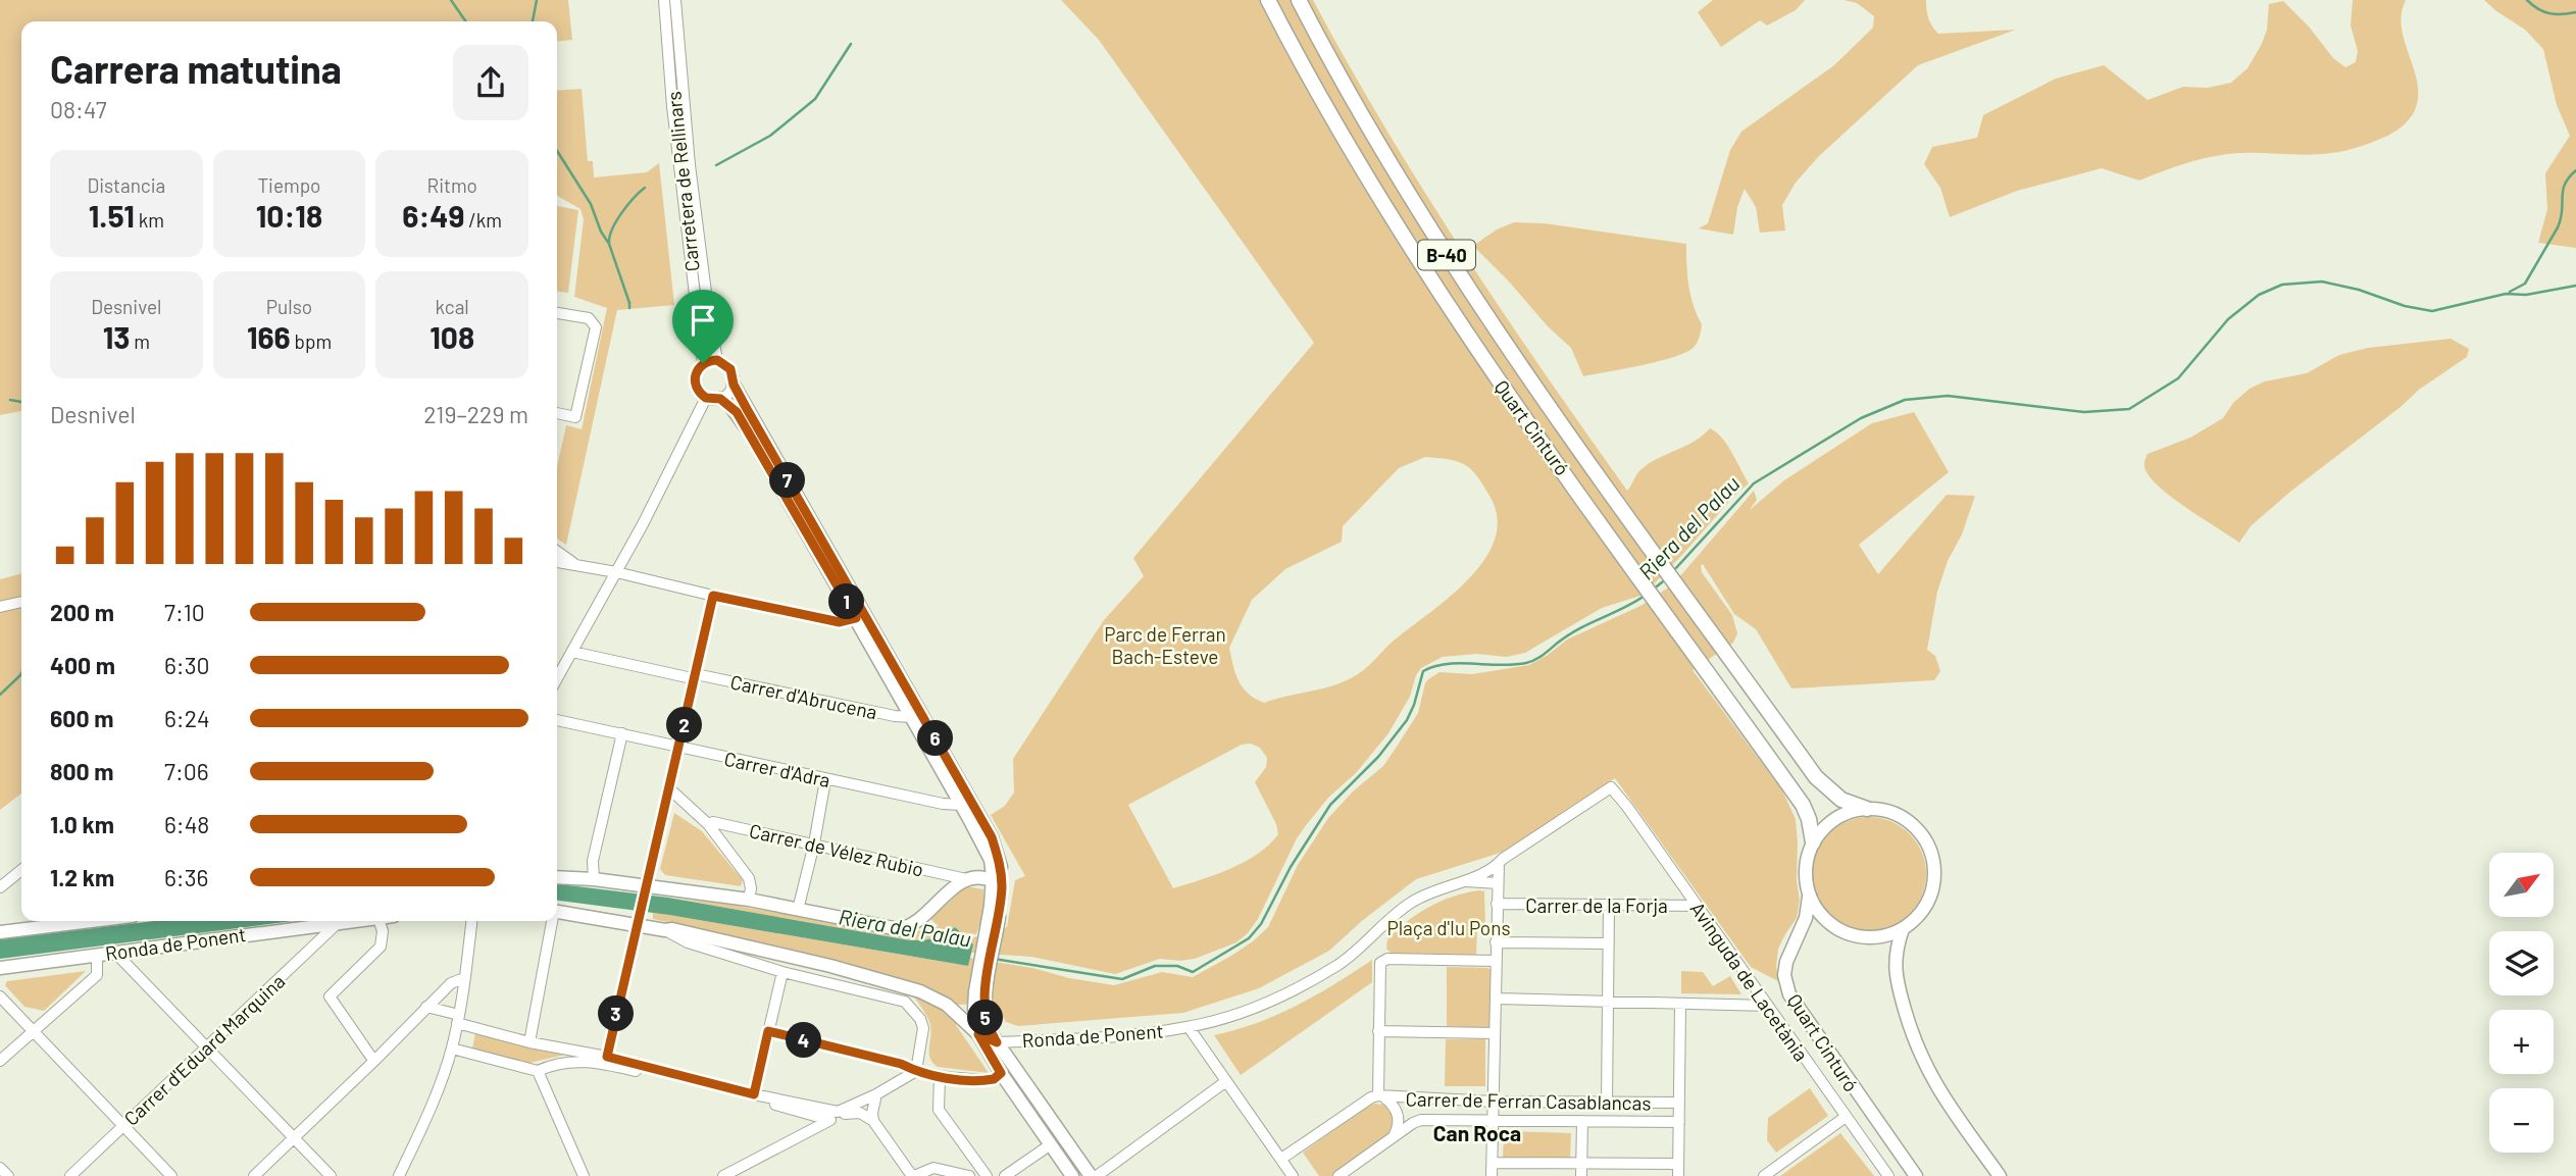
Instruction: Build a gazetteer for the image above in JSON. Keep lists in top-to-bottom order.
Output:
{
  "streets": {
    "highway": ["B-40", "Quart Cinturó"],
    "main road": ["Ronda de Ponent"],
    "street": [
      "Carretera de Rellinars",
      "Carrer d'Abrucena",
      "Carrer d'Adra",
      "Carrer de Vélez Rubio",
      "Carrer de la Forja",
      "Avinguda de Lacetània",
      "Carrer d'Eduard Marquina",
      "Carrer de Ferran Casablancas"
    ]
  },
  "crossings": [
    ["Carrer de la Forja", "Avinguda de Lacetània"],
    ["Ronda de Ponent", "Avinguda de Lacetània"],
    ["Ronda de Ponent", "Carrer d'Eduard Marquina"]
  ],
  "districts": ["Can Roca"],
  "water": ["Riera del Palau"],
  "parks": ["Parc de Ferran Bach-Esteve", "Plaça d'Iu Pons"],
  "north": "top right",
  "page": {
    "heading": ["Carrera matutina", "08:47"],
    "stats": [
      ["Distancia", "1.51 km"],
      ["Tiempo", "10:18"],
      ["Ritmo", "6:49 /km"],
      ["Desnivel", "13 m"],
      ["Pulso", "166 bpm"],
      ["kcal", "108"]
    ],
    "chart": ["Desnivel", "219–229 m"],
    "pins": [
      "7",
      "1",
      "2",
      "6",
      "3",
      "5",
      "4"
    ],
    "list": [
      {
        "name": "200 m",
        "note": "7:10"
      },
      {
        "name": "400 m",
        "note": "6:30"
      },
      {
        "name": "600 m",
        "note": "6:24"
      },
      {
        "name": "800 m",
        "note": "7:06"
      },
      {
        "name": "1.0 km",
        "note": "6:48"
      },
      {
        "name": "1.2 km",
        "note": "6:36"
      }
    ],
    "map_buttons": ["+", "−"]
  }
}
